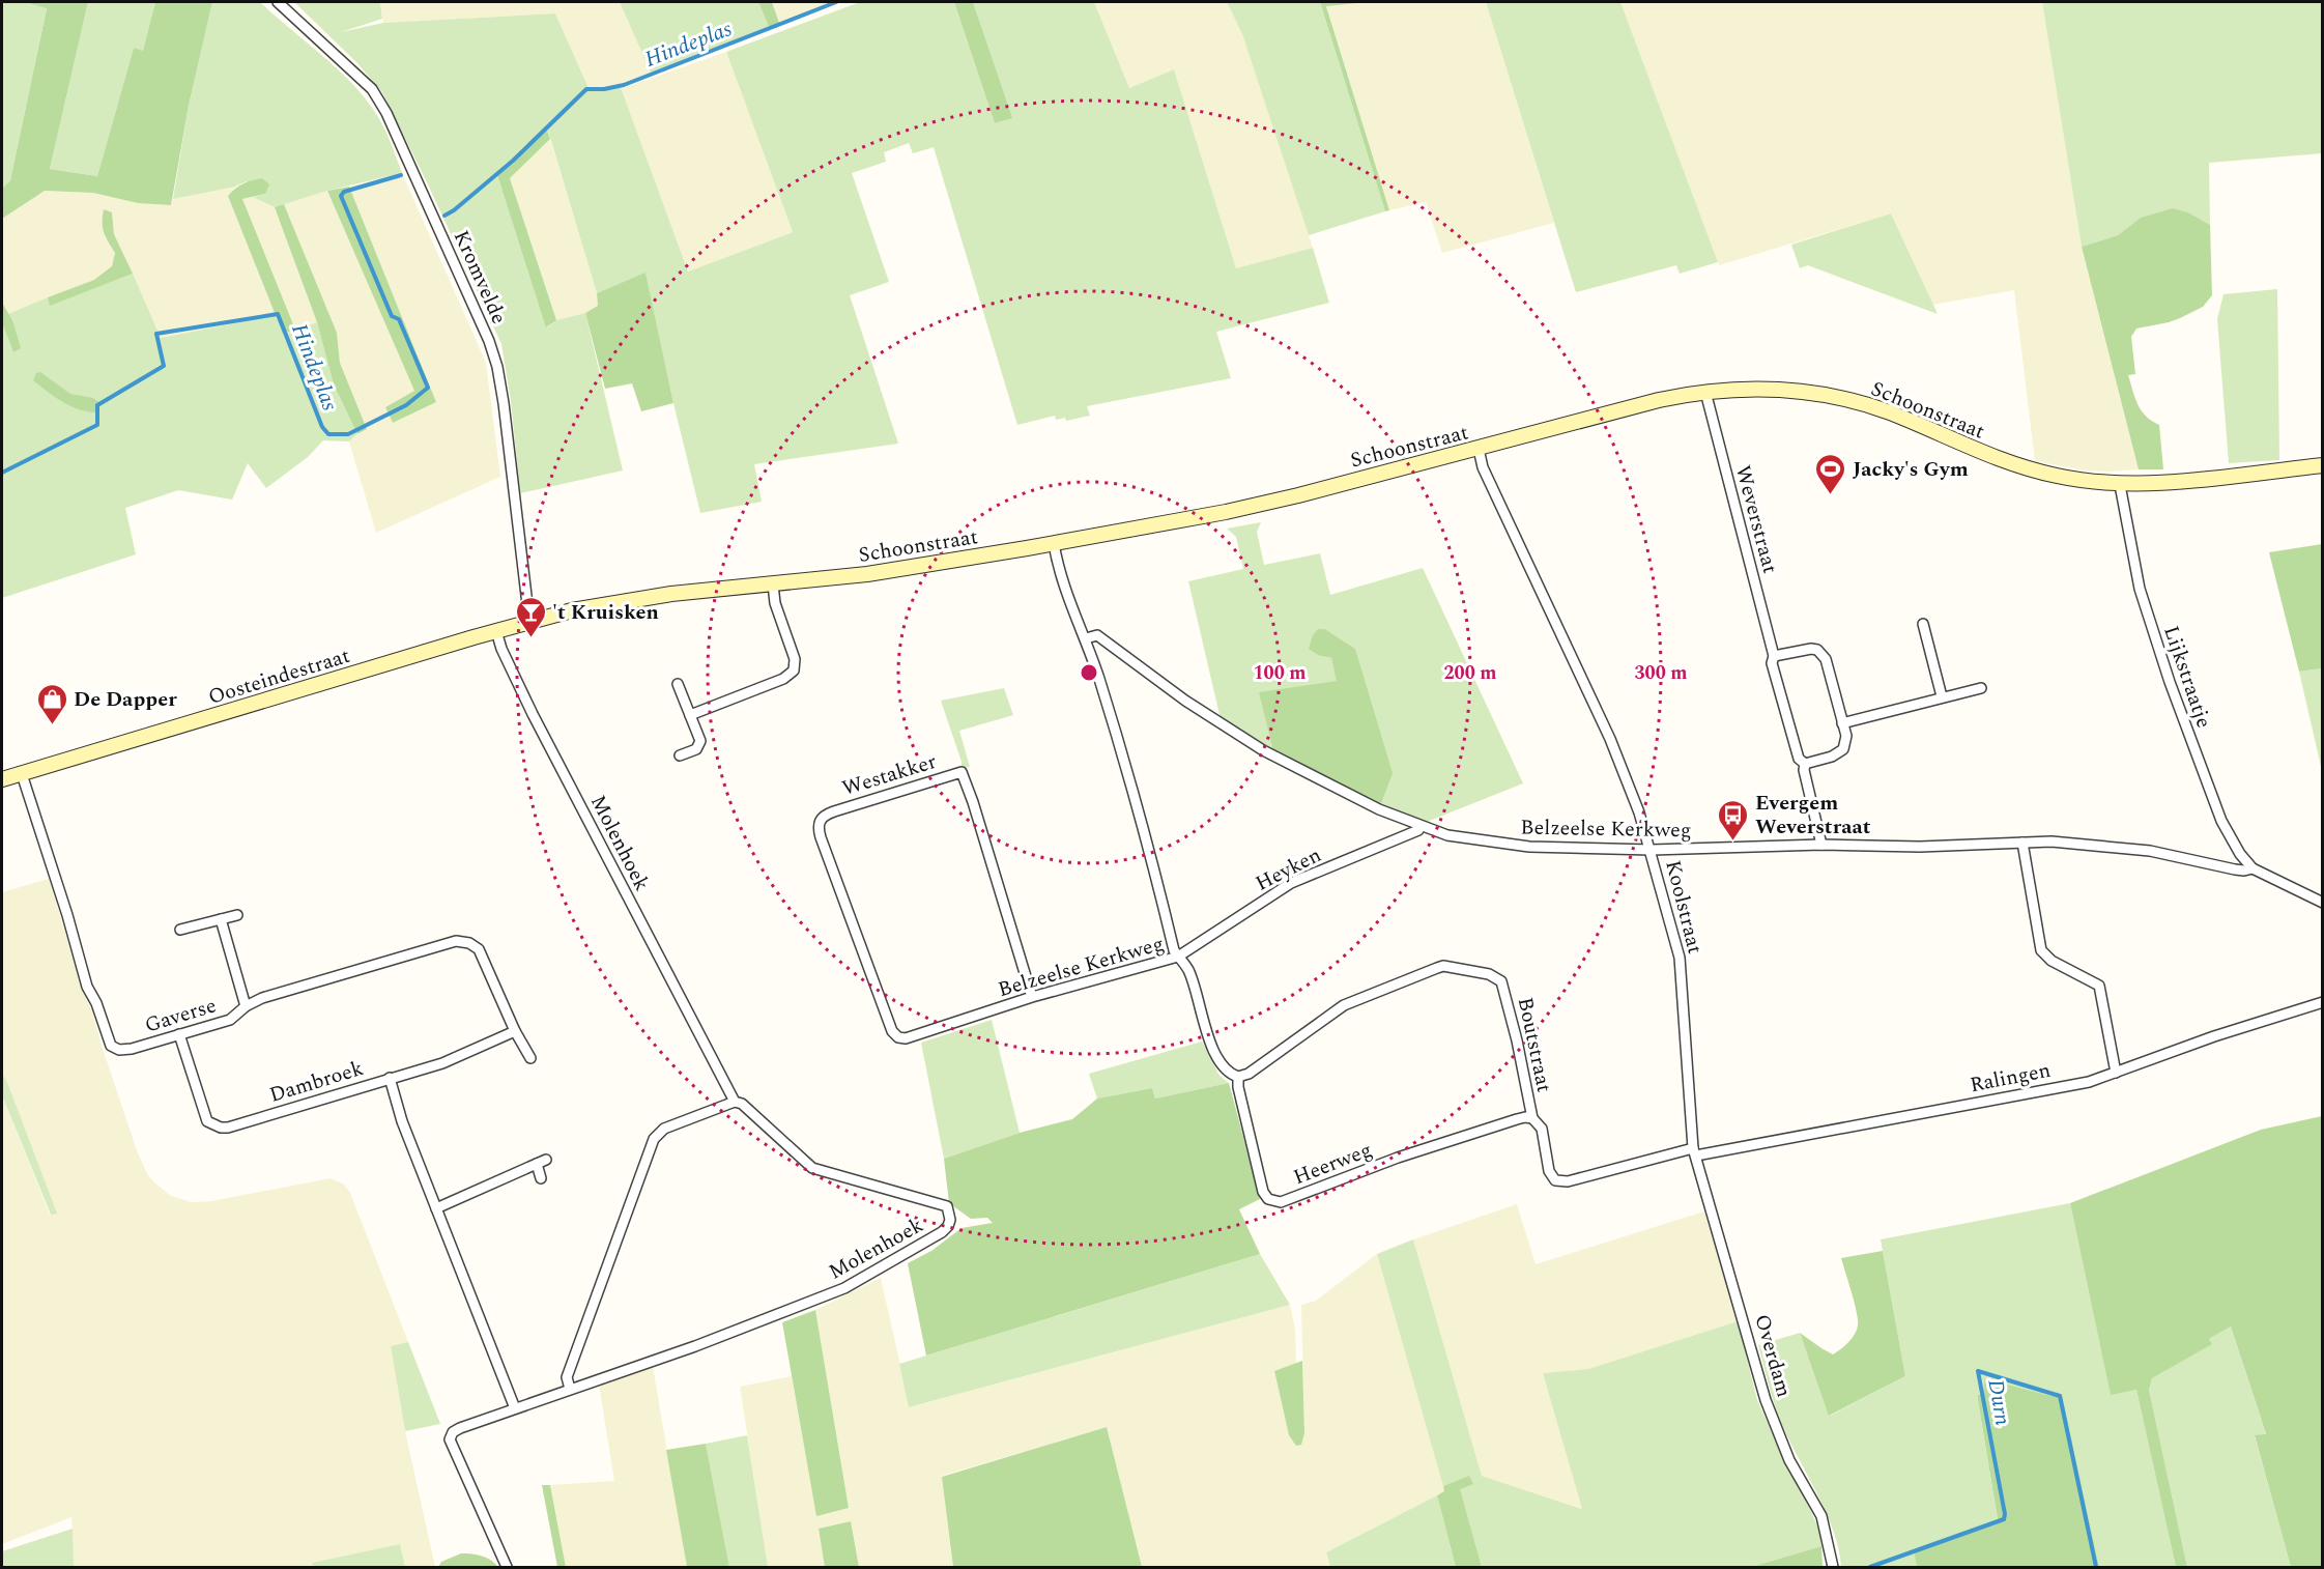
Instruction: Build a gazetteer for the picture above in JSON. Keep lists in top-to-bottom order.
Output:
{
  "streets": {
    "street": [
      "Kromvelde",
      "Schoonstraat",
      "Weverstraat",
      "Oosteindestraat",
      "Lijkstraatje",
      "Westakker",
      "Belzeelse Kerkweg",
      "Molenhoek",
      "Heyken",
      "Koolstraat",
      "Gaverse",
      "Boutstraat",
      "Ralingen",
      "Dambroek",
      "Heerweg",
      "Overdam"
    ]
  },
  "crossings": [
    ["Kromvelde", "Schoonstraat"],
    ["Schoonstraat", "Weverstraat"],
    ["Schoonstraat", "Oosteindestraat"],
    ["Schoonstraat", "Lijkstraatje"],
    ["Schoonstraat", "Belzeelse Kerkweg"],
    ["Schoonstraat", "Molenhoek"],
    ["Schoonstraat", "Koolstraat"],
    ["Weverstraat", "Belzeelse Kerkweg"],
    ["Oosteindestraat", "Molenhoek"],
    ["Oosteindestraat", "Gaverse"],
    ["Lijkstraatje", "Belzeelse Kerkweg"],
    ["Westakker", "Belzeelse Kerkweg"],
    ["Belzeelse Kerkweg", "Heyken"],
    ["Belzeelse Kerkweg", "Koolstraat"],
    ["Molenhoek", "Dambroek"],
    ["Koolstraat", "Boutstraat"],
    ["Koolstraat", "Ralingen"],
    ["Koolstraat", "Overdam"],
    ["Gaverse", "Dambroek"],
    ["Boutstraat", "Ralingen"],
    ["Boutstraat", "Heerweg"],
    ["Boutstraat", "Overdam"],
    ["Ralingen", "Overdam"]
  ],
  "water": ["Hindeplas", "Durn"],
  "places": {
    "sports": ["Jacky's Gym"],
    "bar": ["'t Kruisken"],
    "shop": ["De Dapper"],
    "bus stop": ["Evergem Weverstraat"]
  },
  "rings": ["100 m", "200 m", "300 m"]
}
